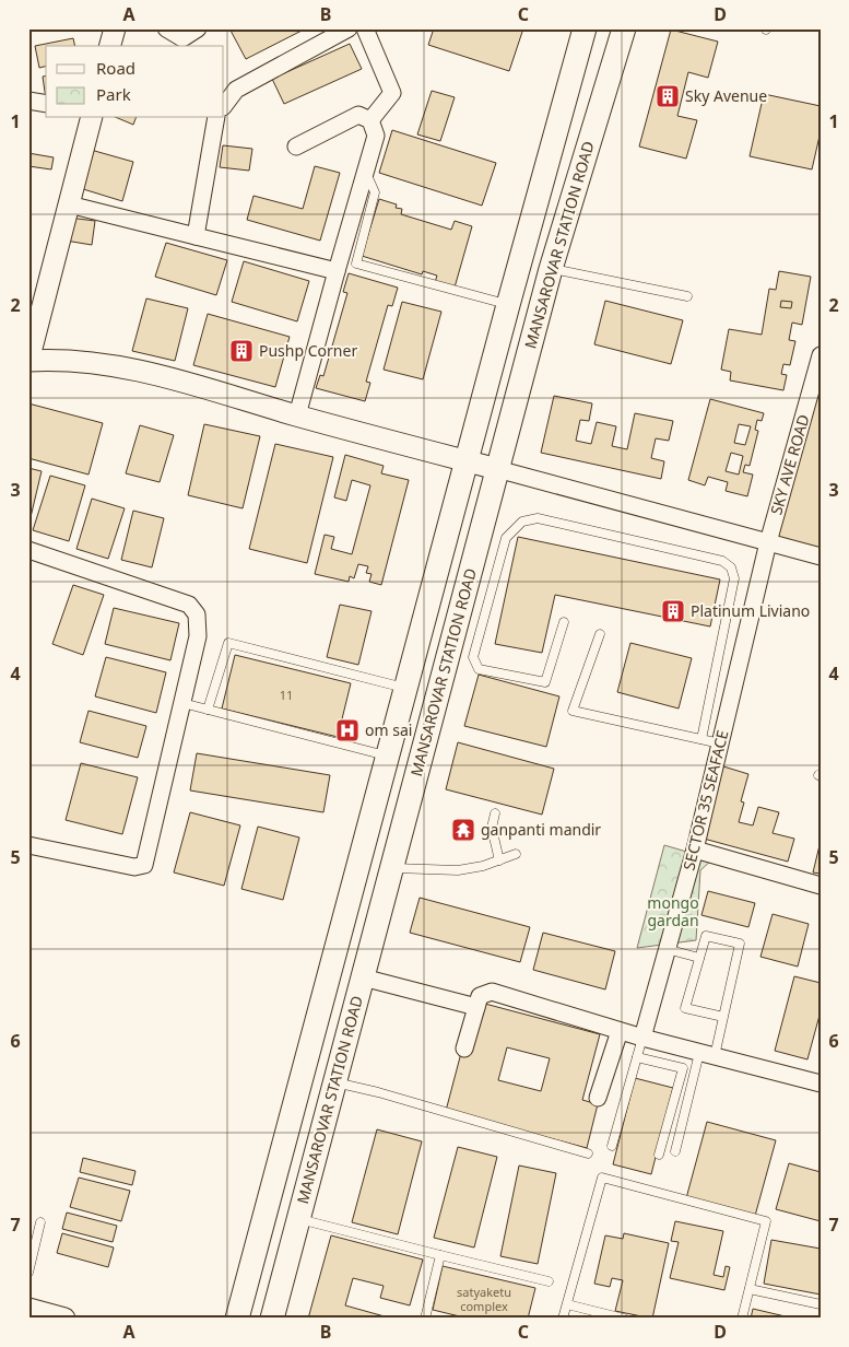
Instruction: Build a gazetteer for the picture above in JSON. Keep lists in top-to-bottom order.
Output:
{
  "streets": {
    "main road": ["MANSAROVAR STATION ROAD"],
    "street": ["SKY AVE ROAD", "SECTOR 35 SEAFACE"]
  },
  "crossings": [
    ["SKY AVE ROAD", "SECTOR 35 SEAFACE"]
  ],
  "parks": ["mongo gardan"],
  "places": {
    "building": ["Sky Avenue", "Pushp Corner", "Platinum Liviano"],
    "hospital": ["om sai"],
    "temple": ["ganpanti mandir"]
  },
  "house_numbers": ["11", "satyaketu complex"],
  "legend": ["Road", "Park"],
  "grid": {
    "columns": [
      "A",
      "B",
      "C",
      "D"
    ],
    "rows": [
      "1",
      "2",
      "3",
      "4",
      "5",
      "6",
      "7"
    ]
  }
}
